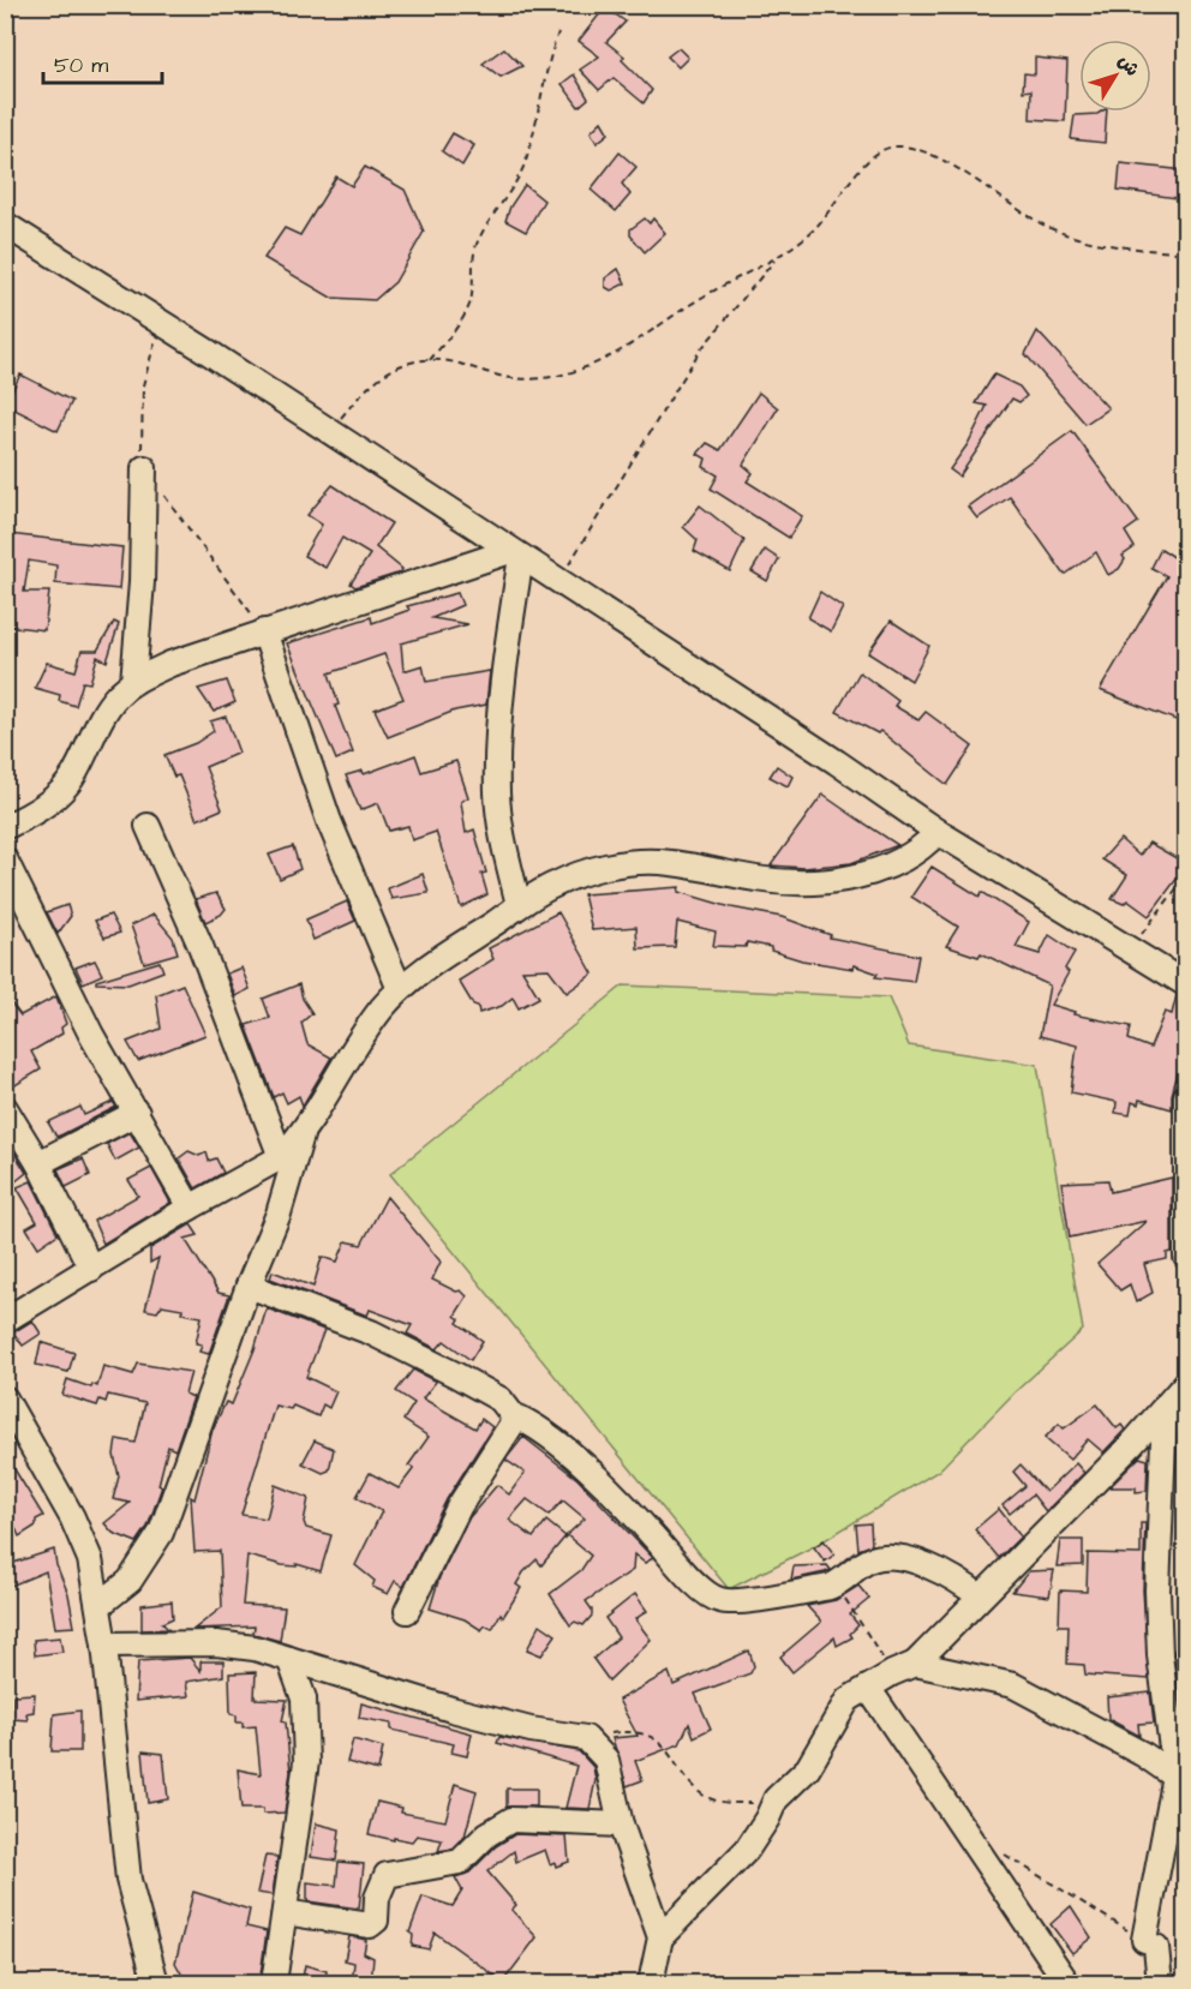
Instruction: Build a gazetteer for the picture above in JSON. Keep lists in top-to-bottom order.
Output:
{
  "scale_bar": "50 m",
  "north": "top right"
}
